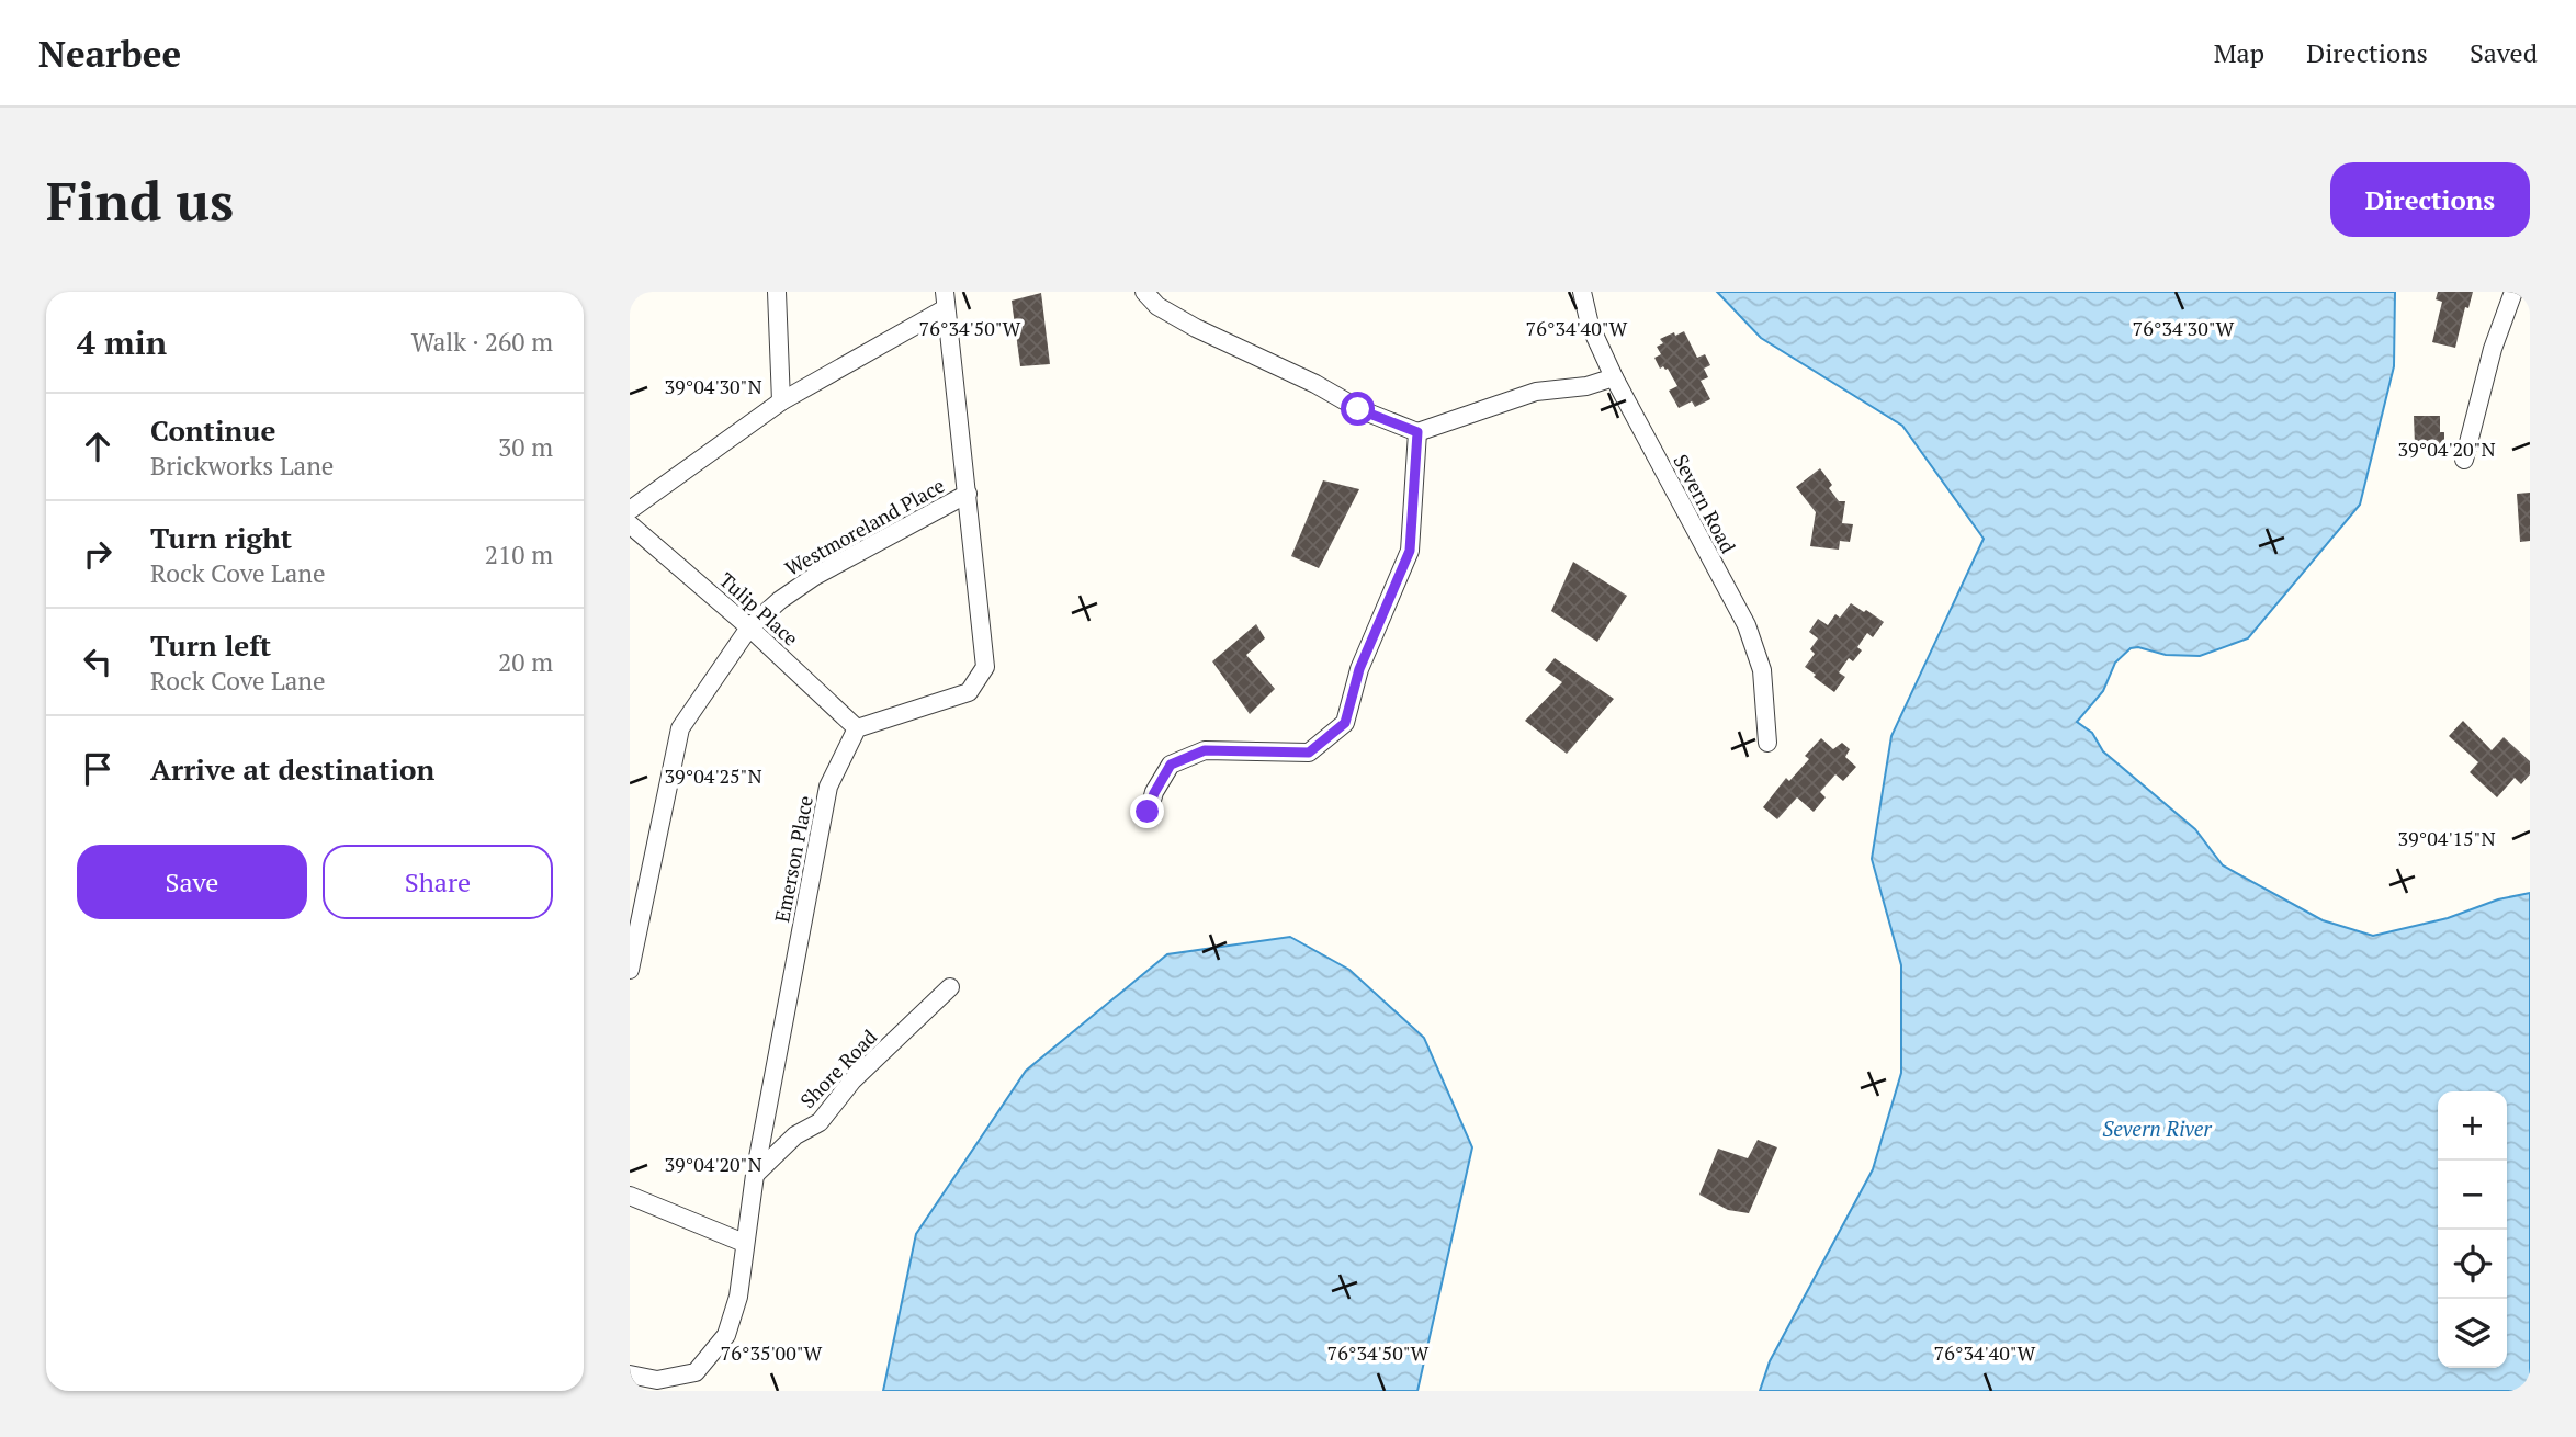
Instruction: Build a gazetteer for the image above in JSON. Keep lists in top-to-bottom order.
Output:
{
  "streets": {
    "street": [
      "Severn Road",
      "Westmoreland Place",
      "Tulip Place",
      "Emerson Place",
      "Shore Road"
    ]
  },
  "crossings": [
    ["Westmoreland Place", "Tulip Place"],
    ["Tulip Place", "Emerson Place"],
    ["Emerson Place", "Shore Road"]
  ],
  "water": ["Severn River"],
  "page": {
    "header": "Nearbee",
    "nav": ["Map", "Directions", "Saved"],
    "buttons": [
      "Directions",
      ["Save", "Share"]
    ],
    "title": "Find us",
    "heading": ["4 min", "Walk · 260 m"],
    "list": [
      ["Continue", "Brickworks Lane", "30 m"],
      ["Turn right", "Rock Cove Lane", "210 m"],
      ["Turn left", "Rock Cove Lane", "20 m"],
      "Arrive at destination"
    ],
    "map_buttons": ["+", "−"]
  },
  "coordinates": [
    "76°34'30\"W",
    "76°34'50\"W",
    "76°34'40\"W",
    "39°04'30\"N",
    "39°04'20\"N",
    "39°04'25\"N",
    "39°04'15\"N",
    "76°35'00\"W"
  ]
}
